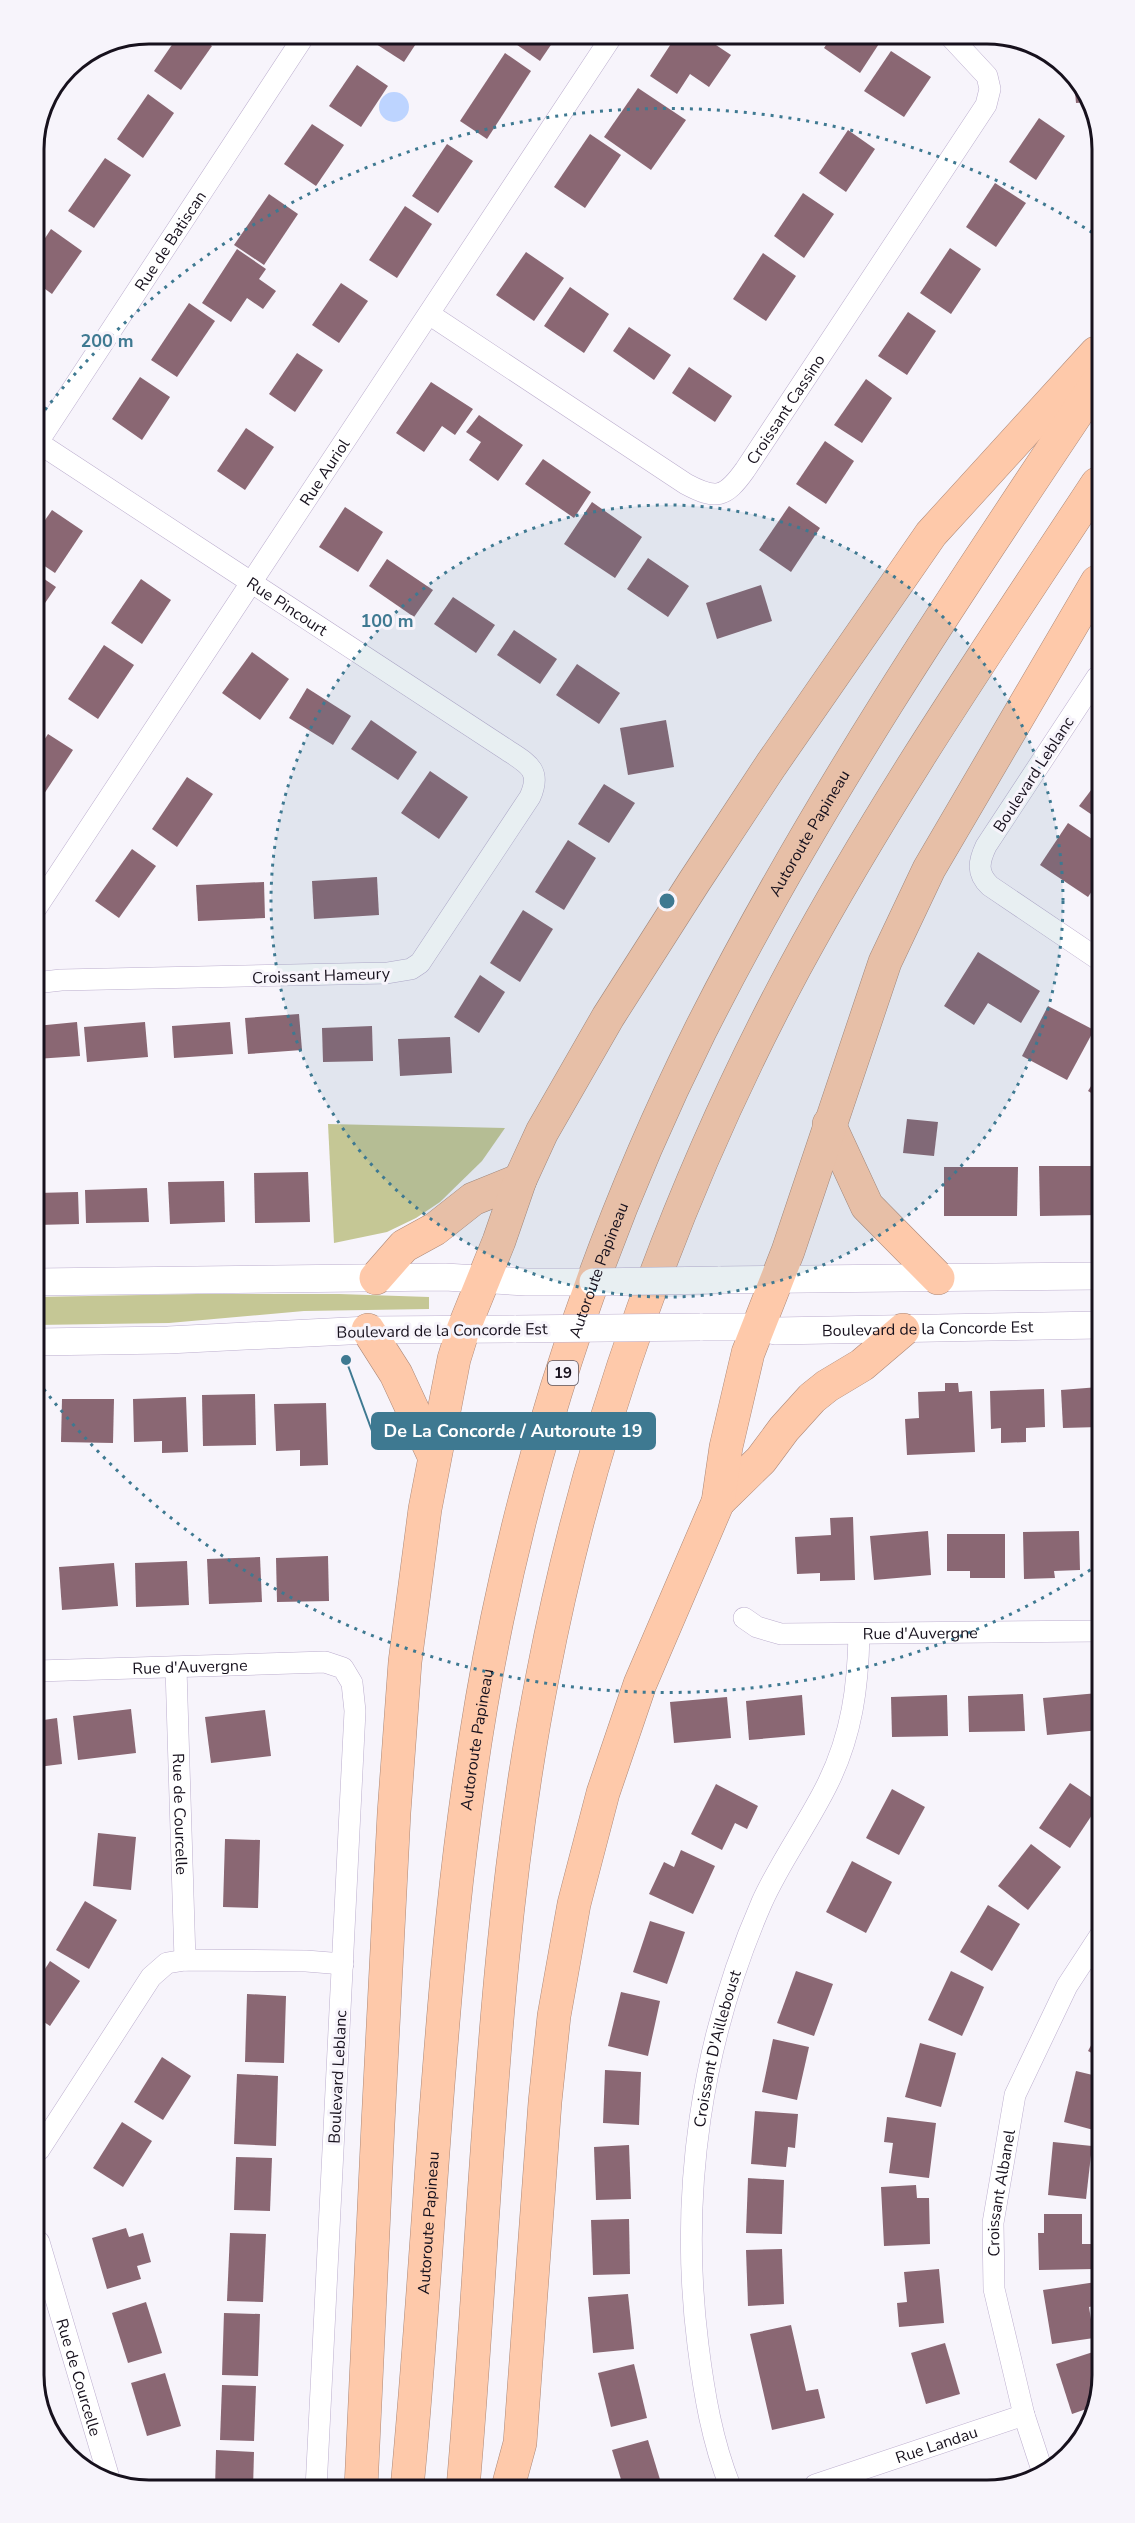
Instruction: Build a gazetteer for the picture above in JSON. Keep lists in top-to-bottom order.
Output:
{
  "streets": {
    "highway": ["Autoroute Papineau", "19"],
    "street": [
      "Rue de Batiscan",
      "Croissant Cassino",
      "Rue Auriol",
      "Rue Pincourt",
      "Boulevard Leblanc",
      "Croissant Hameury",
      "Boulevard de la Concorde Est",
      "Rue d'Auvergne",
      "Rue de Courcelle",
      "Croissant D'Ailleboust",
      "Croissant Albanel",
      "Rue Landau"
    ]
  },
  "crossings": [
    ["Croissant Cassino", "Rue Auriol"],
    ["Rue Auriol", "Rue Pincourt"],
    ["Rue Pincourt", "Croissant Hameury"],
    ["Boulevard Leblanc", "Rue d'Auvergne"],
    ["Rue d'Auvergne", "Rue de Courcelle"],
    ["Rue d'Auvergne", "Croissant D'Ailleboust"],
    ["Croissant Albanel", "Rue Landau"]
  ],
  "places": ["De La Concorde / Autoroute 19"],
  "rings": ["200 m", "100 m"]
}
